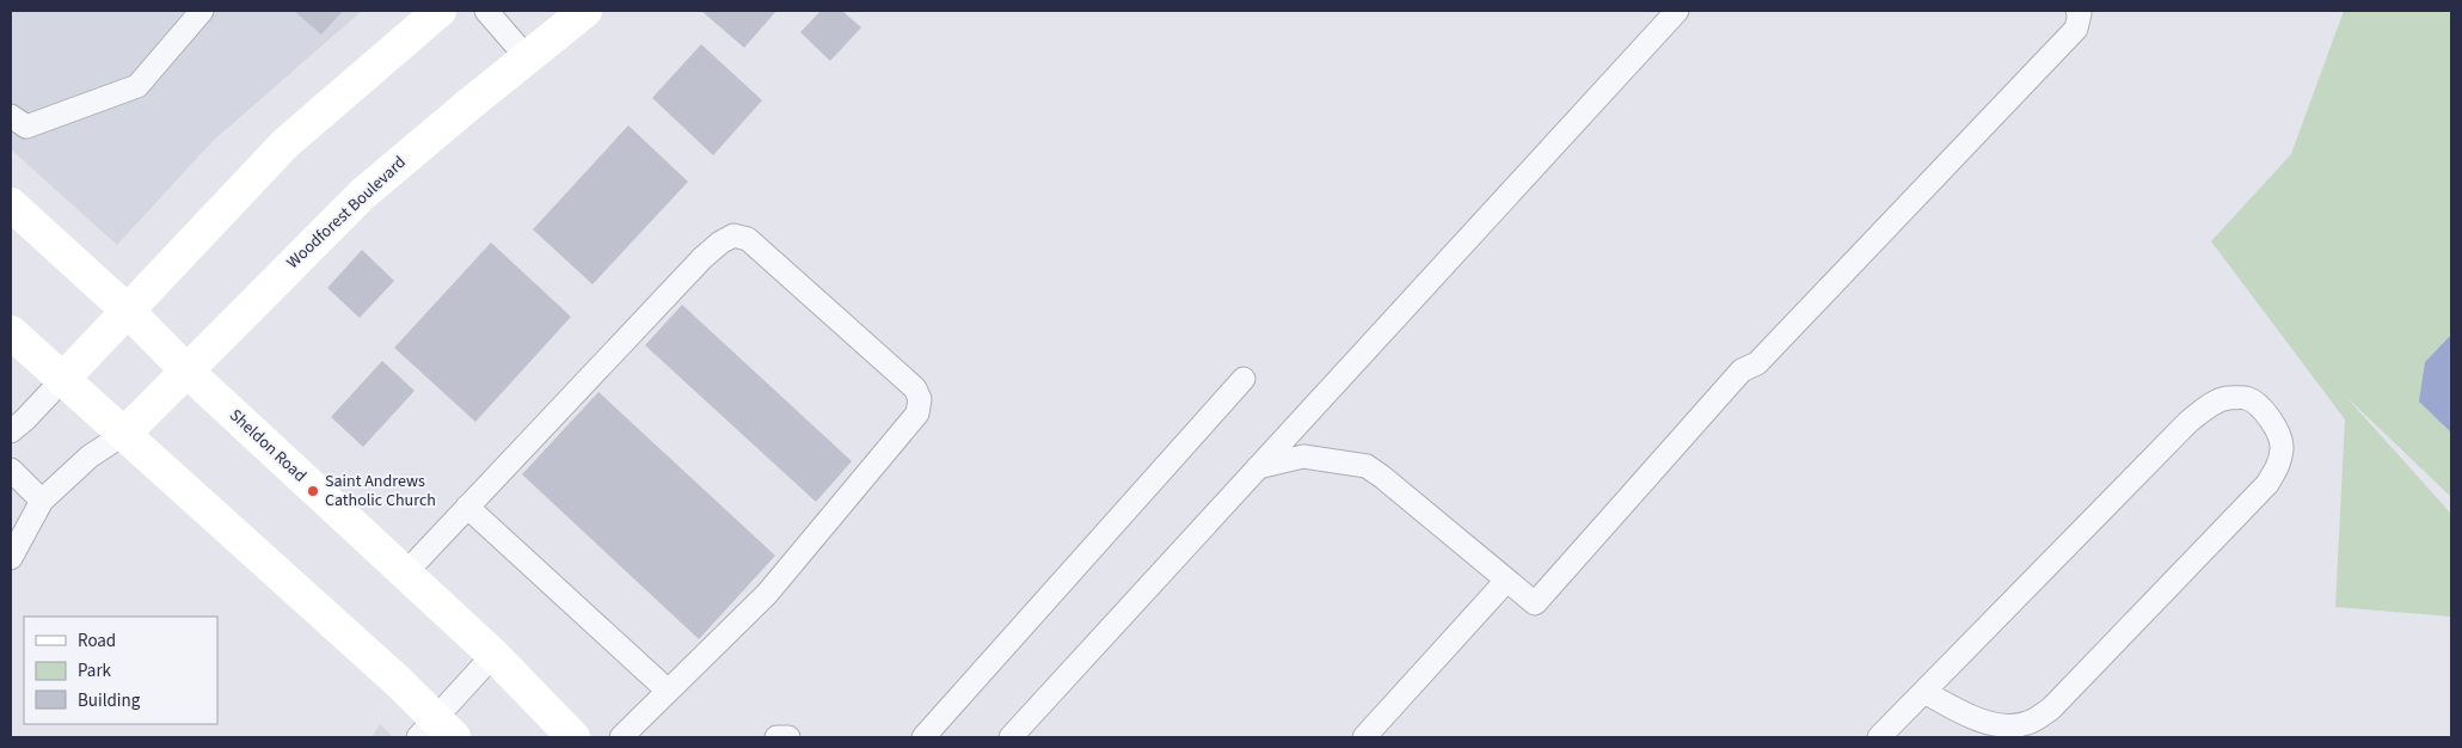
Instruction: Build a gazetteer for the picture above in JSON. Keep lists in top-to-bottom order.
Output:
{
  "streets": {
    "main road": ["Woodforest Boulevard", "Sheldon Road"]
  },
  "crossings": [
    ["Woodforest Boulevard", "Sheldon Road"]
  ],
  "places": ["Saint Andrews Catholic Church"],
  "legend": ["Road", "Park", "Building"]
}
